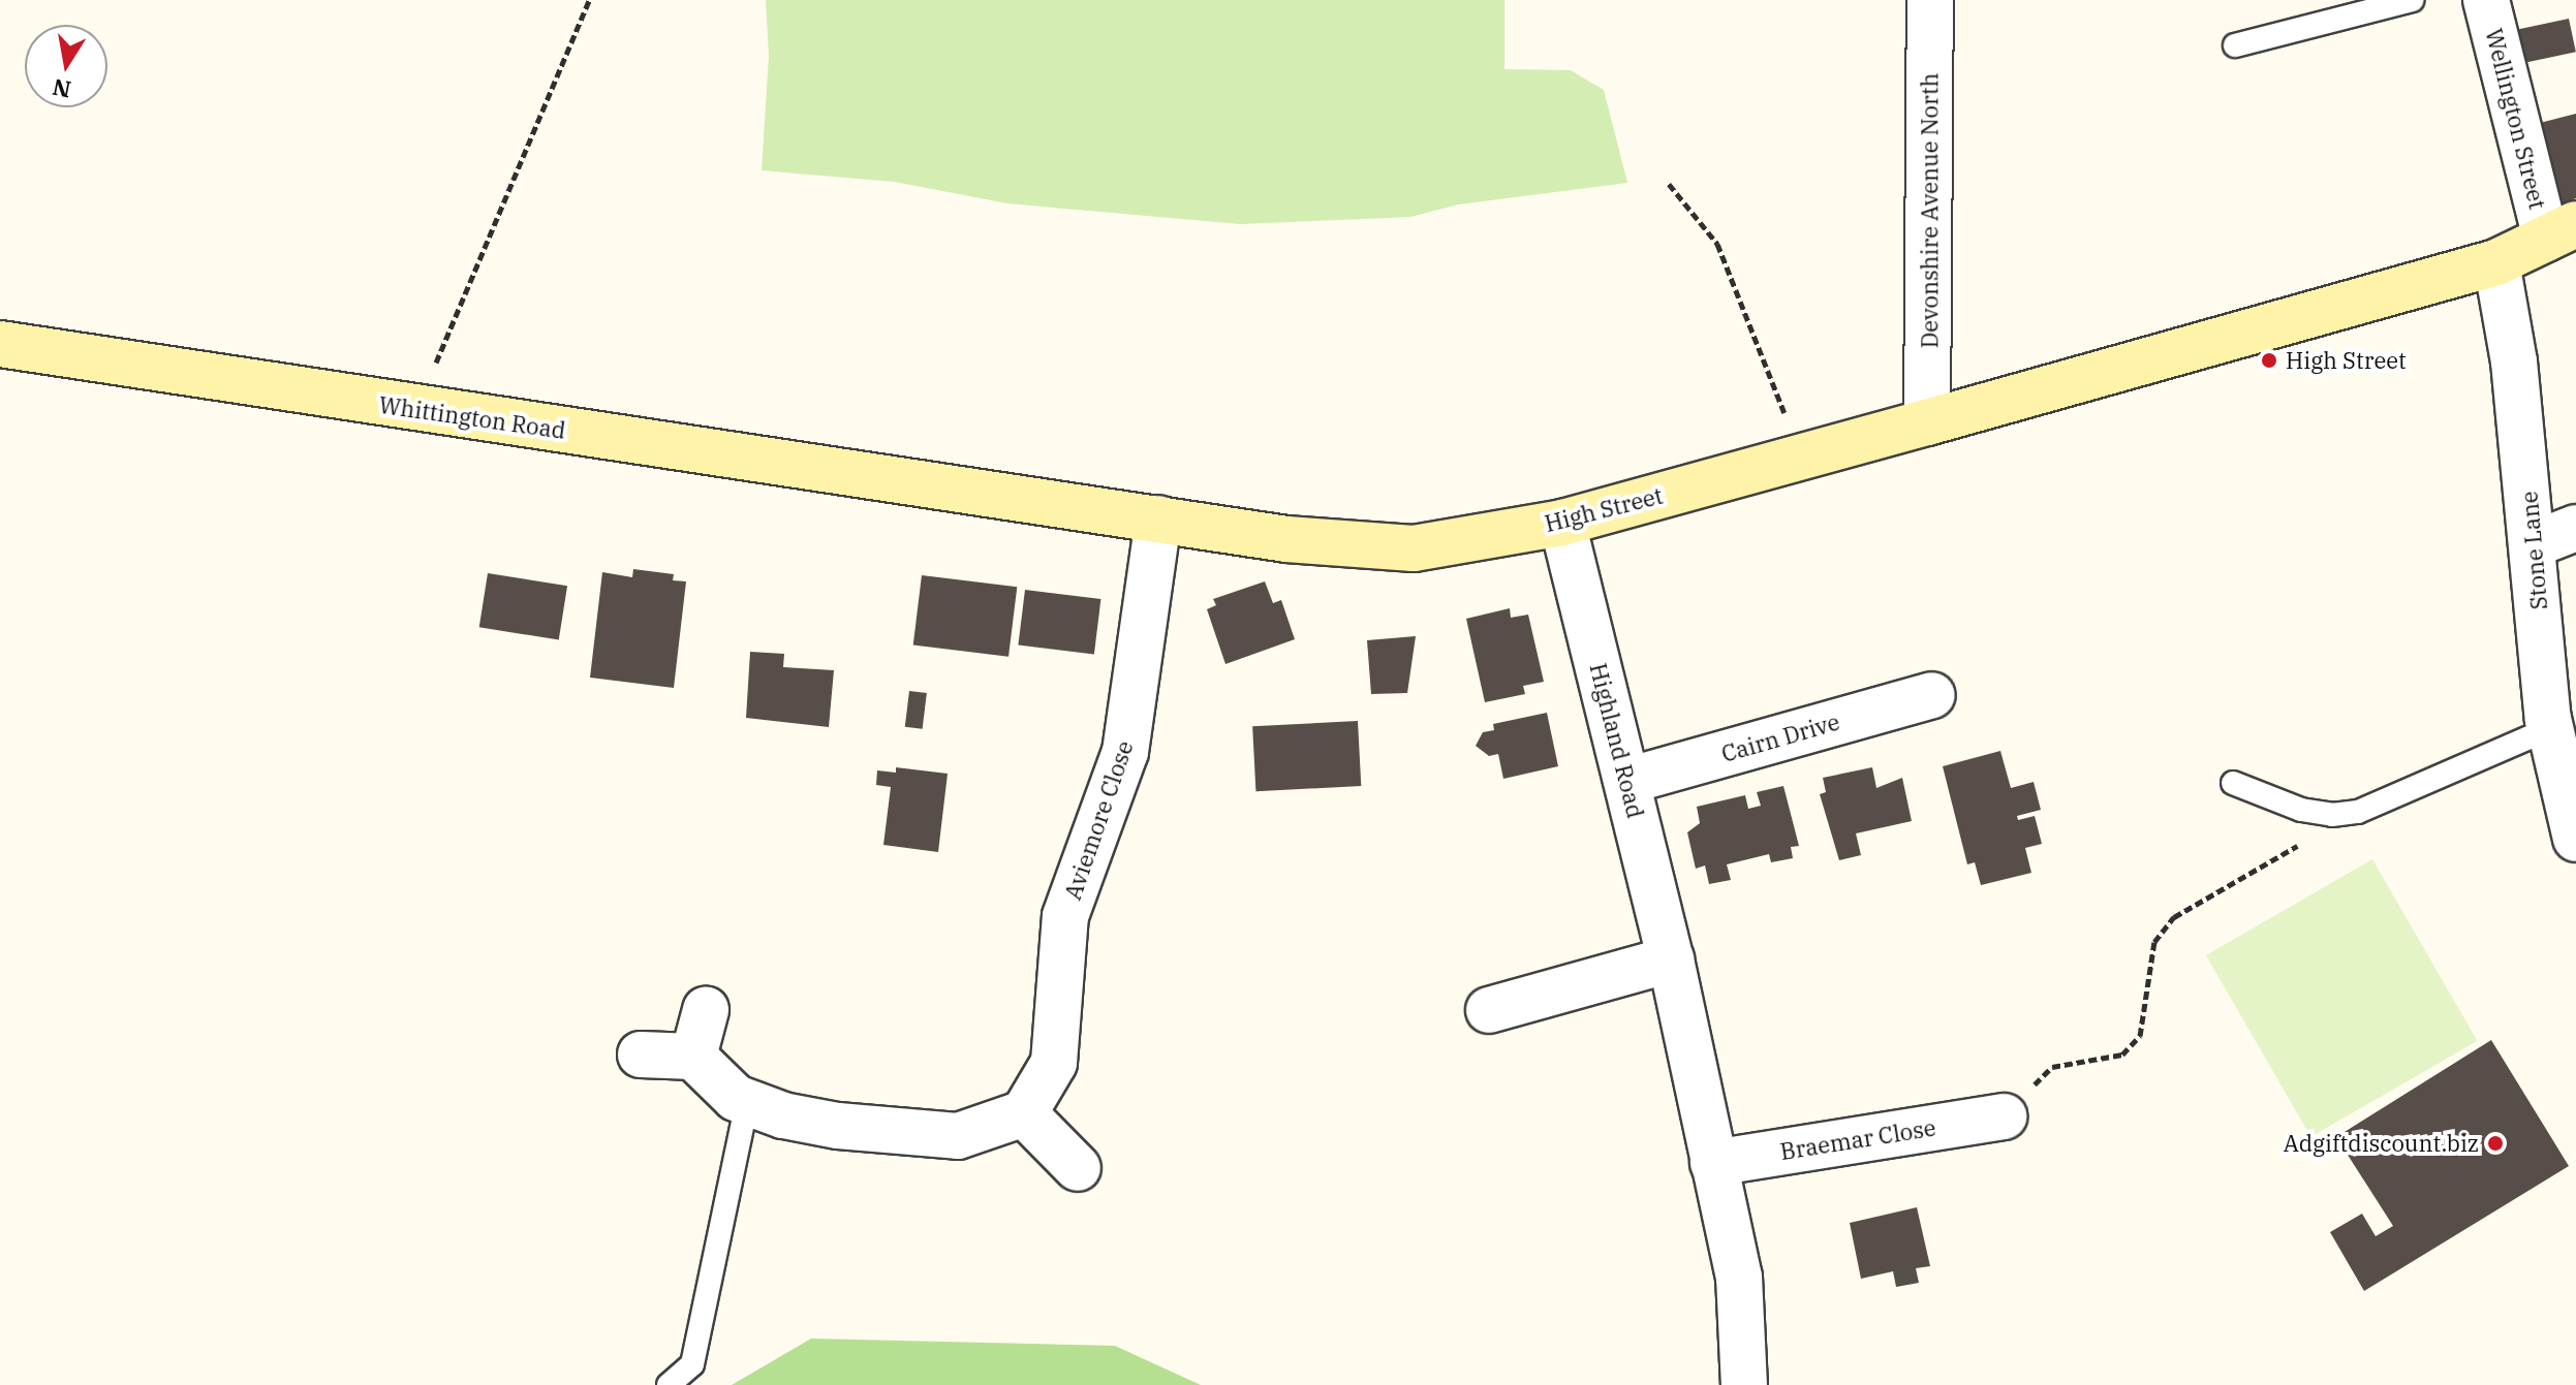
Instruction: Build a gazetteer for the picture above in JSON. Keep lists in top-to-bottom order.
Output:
{
  "streets": {
    "street": [
      "Wellington Street",
      "Devonshire Avenue North",
      "Whittington Road",
      "High Street",
      "Stone Lane",
      "Cairn Drive",
      "Highland Road",
      "Aviemore Close",
      "Braemar Close"
    ]
  },
  "crossings": [
    ["Wellington Street", "High Street"],
    ["Devonshire Avenue North", "High Street"],
    ["Whittington Road", "High Street"],
    ["High Street", "Stone Lane"],
    ["High Street", "Highland Road"],
    ["High Street", "Aviemore Close"],
    ["Cairn Drive", "Highland Road"],
    ["Highland Road", "Braemar Close"]
  ],
  "places": ["High Street", "Adgiftdiscount.biz"],
  "north": "bottom"
}
